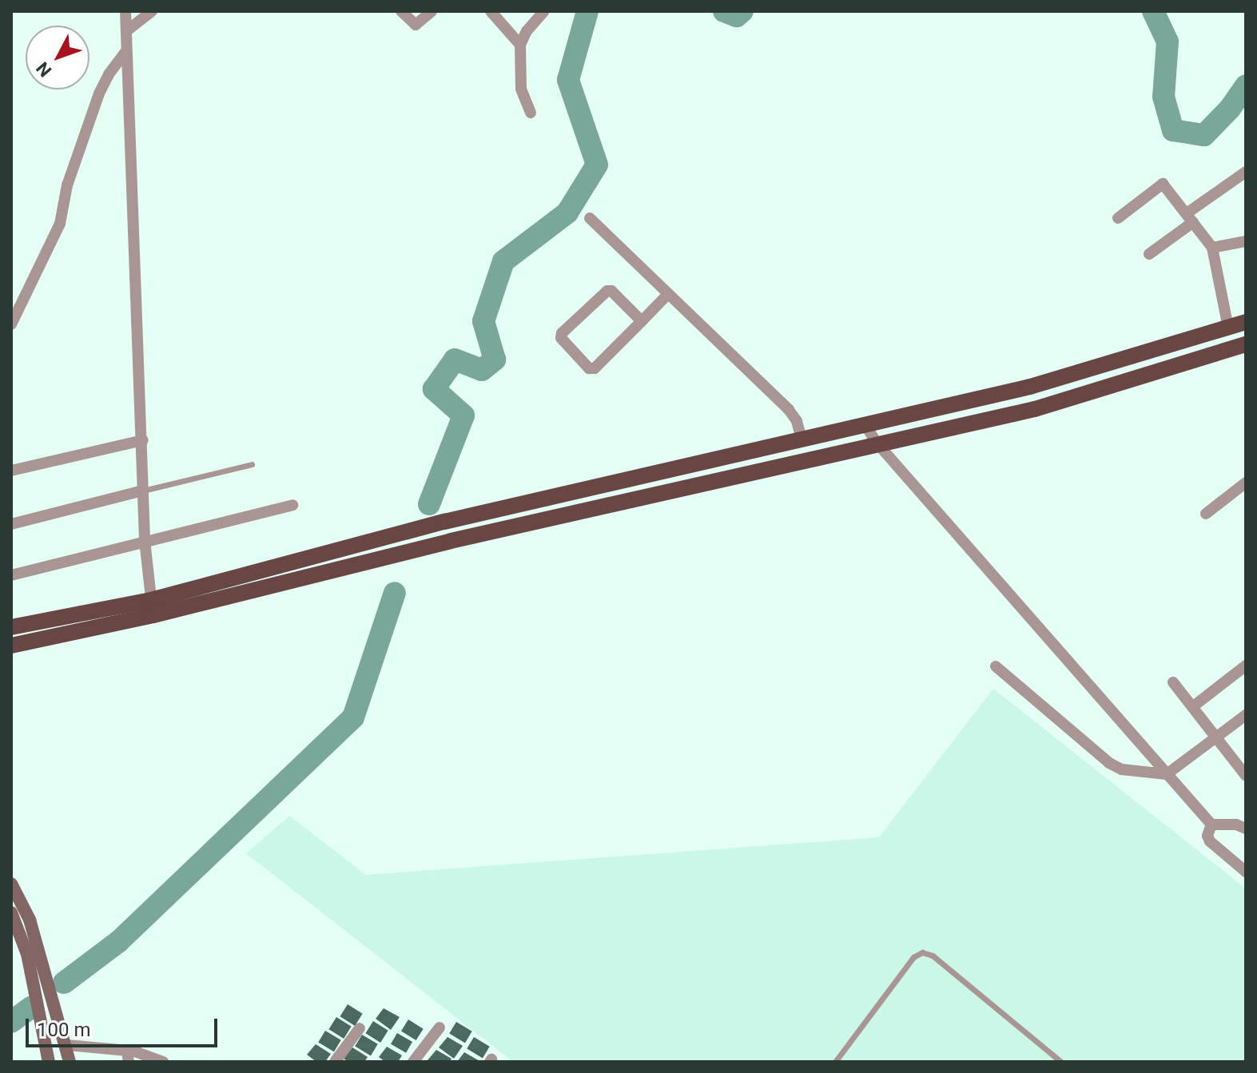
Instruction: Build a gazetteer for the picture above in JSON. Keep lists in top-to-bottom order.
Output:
{
  "scale_bar": "100 m",
  "north": "bottom left"
}
